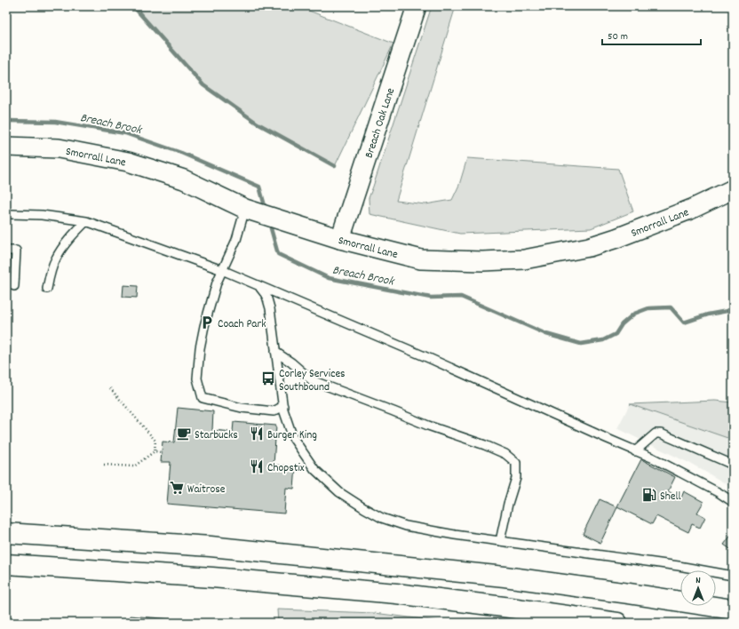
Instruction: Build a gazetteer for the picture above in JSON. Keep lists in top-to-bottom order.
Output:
{
  "streets": {
    "street": ["Breach Oak Lane", "Smorrall Lane"]
  },
  "crossings": [
    ["Breach Oak Lane", "Smorrall Lane"]
  ],
  "water": ["Breach Brook"],
  "places": {
    "parking": ["Coach Park"],
    "bus stop": ["Corley Services Southbound"],
    "cafe": ["Starbucks"],
    "restaurant": ["Burger King", "Chopstix"],
    "supermarket": ["Waitrose"],
    "fuel station": ["Shell"]
  },
  "scale_bar": "50 m",
  "north": "top"
}
